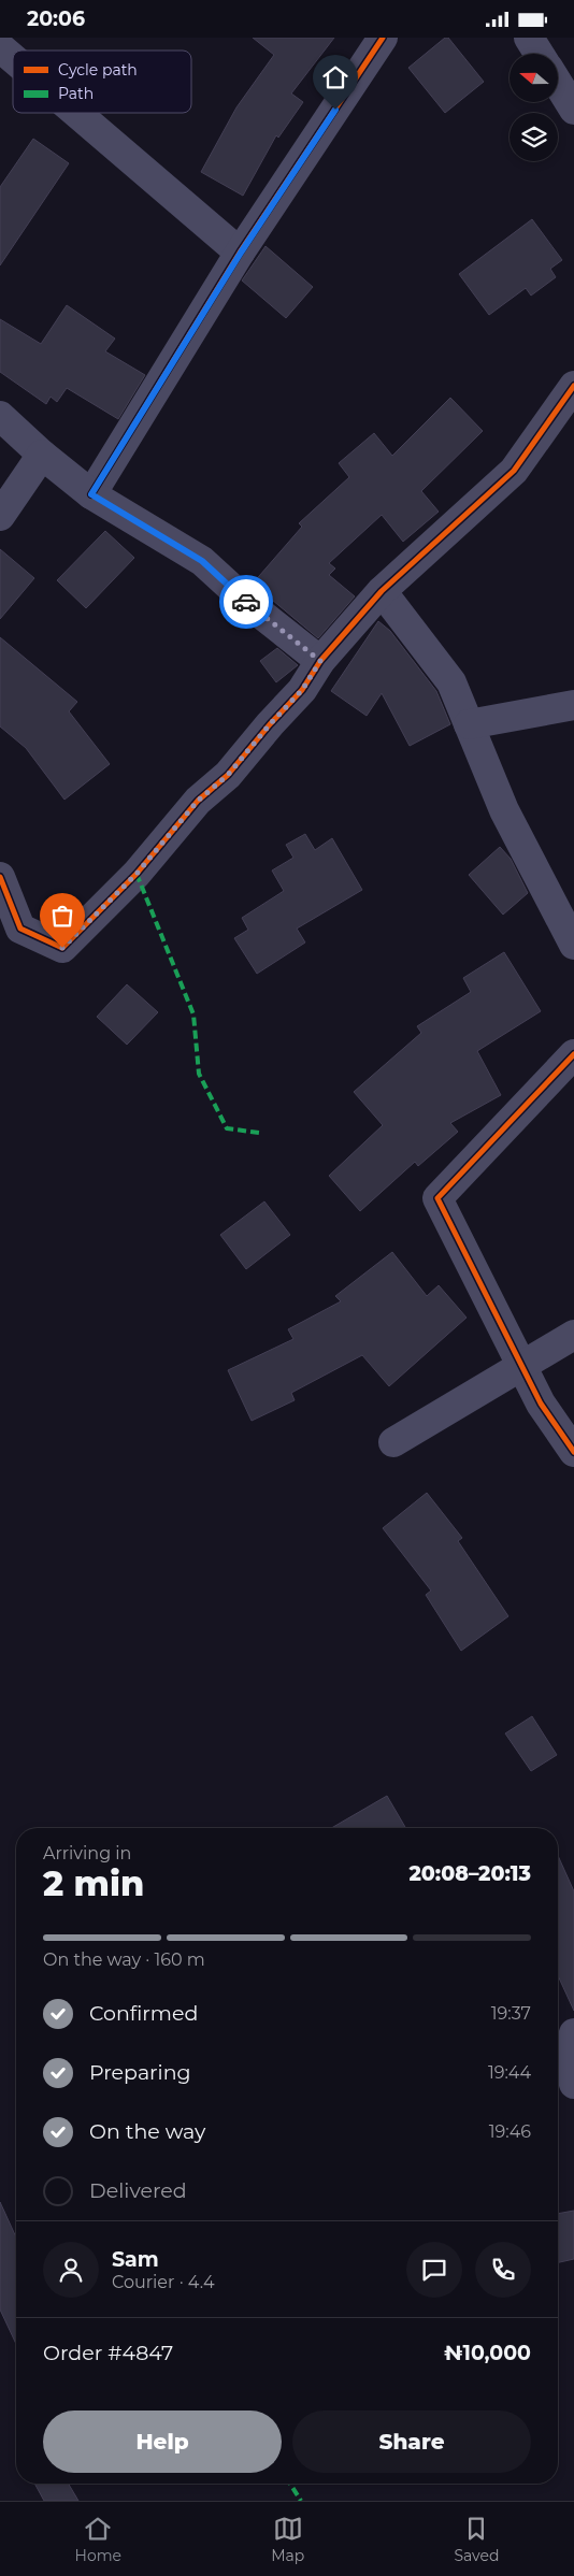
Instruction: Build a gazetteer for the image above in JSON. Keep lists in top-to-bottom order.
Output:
{
  "legend": ["Cycle path", "Path"],
  "north": "left",
  "page": {
    "status": "20:06",
    "heading": ["2 min", "Arriving in", "20:08–20:13"],
    "panel": [
      "Sam",
      "Courier · 4.4",
      "Order #4847",
      "₦10,000"
    ],
    "bar": "On the way · 160 m",
    "list": [
      ["Confirmed", "19:37"],
      ["Preparing", "19:44"],
      ["On the way", "19:46"],
      "Delivered"
    ],
    "buttons": ["Help", "Share"],
    "tabs": ["Home", "Map", "Saved"]
  }
}
